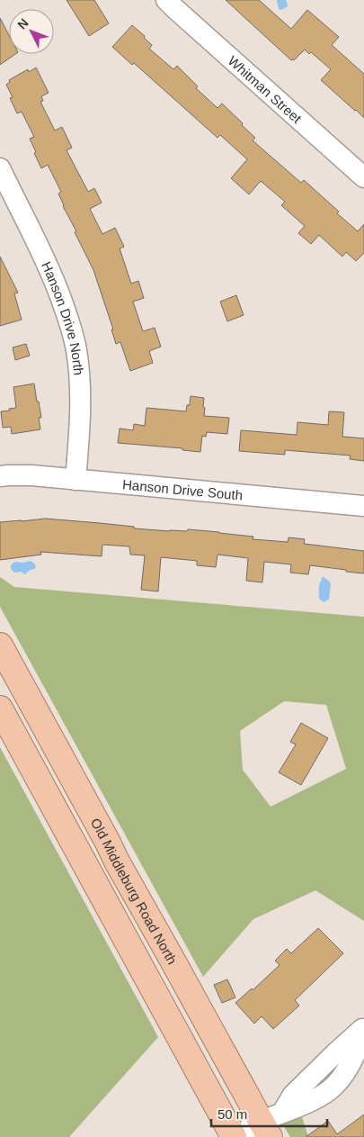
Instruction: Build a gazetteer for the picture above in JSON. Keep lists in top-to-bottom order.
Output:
{
  "streets": {
    "main road": ["Old Middleburg Road North"],
    "street": ["Whitman Street", "Hanson Drive North", "Hanson Drive South"]
  },
  "crossings": [
    ["Hanson Drive North", "Hanson Drive South"]
  ],
  "scale_bar": "50 m",
  "north": "top left"
}
